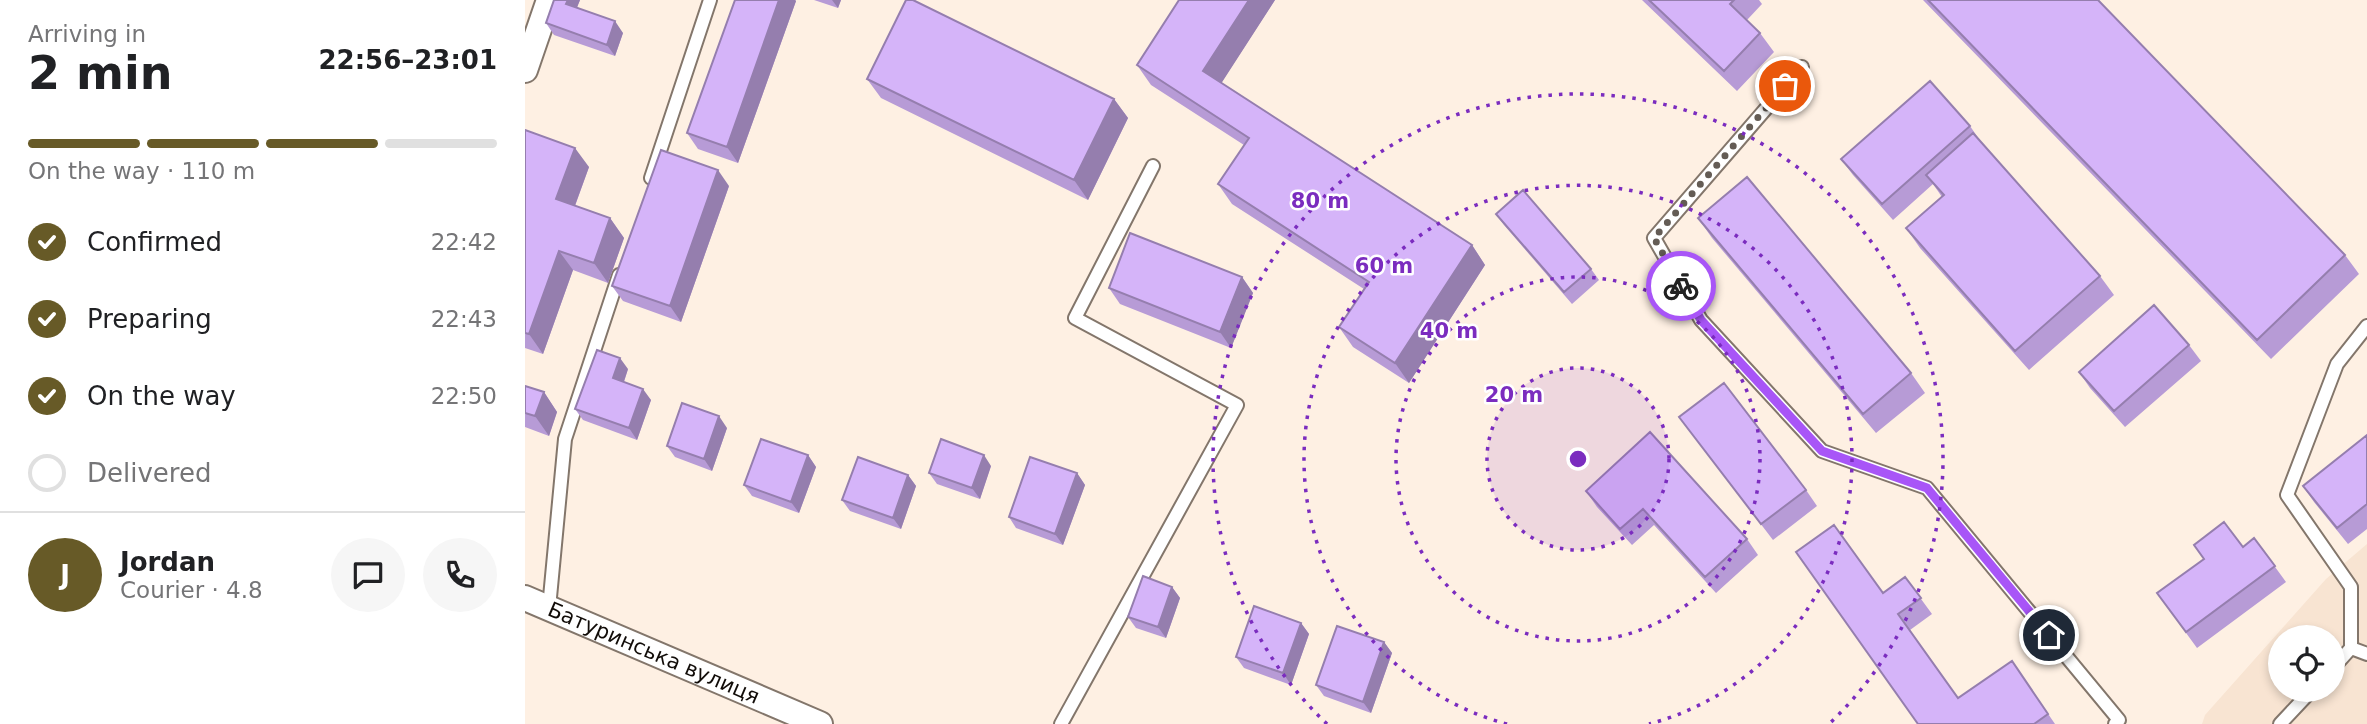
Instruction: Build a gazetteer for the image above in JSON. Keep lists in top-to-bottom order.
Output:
{
  "streets": {
    "street": ["Батуринська вулиця"]
  },
  "page": {
    "heading": ["2 min", "Arriving in", "22:56–23:01"],
    "panel": ["Jordan", "Courier · 4.8"],
    "bar": "On the way · 110 m",
    "list": [
      ["Confirmed", "22:42"],
      ["Preparing", "22:43"],
      ["On the way", "22:50"],
      "Delivered"
    ],
    "round": "J"
  },
  "rings": [
    "80 m",
    "60 m",
    "40 m",
    "20 m"
  ]
}
